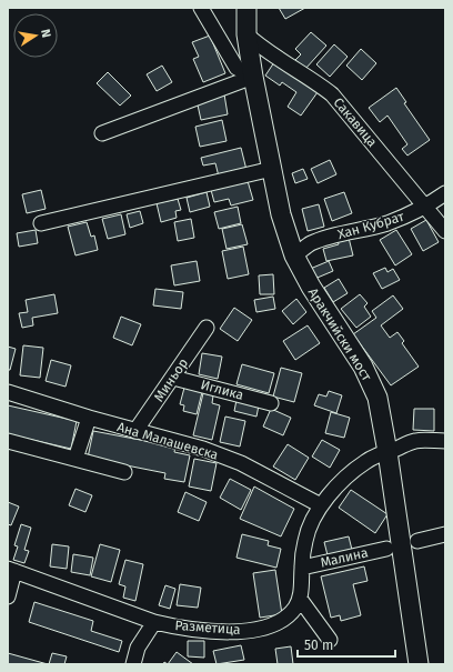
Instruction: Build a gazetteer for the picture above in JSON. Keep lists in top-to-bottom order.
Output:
{
  "streets": {
    "main road": ["Аракчийски мост"],
    "street": [
      "Сакавица",
      "Хан Кубрат",
      "Миньор",
      "Иглика",
      "Ана Малашевска",
      "Малина",
      "Разметица"
    ]
  },
  "crossings": [
    ["Сакавица", "Хан Кубрат"],
    ["Сакавица", "Аракчийски мост"],
    ["Хан Кубрат", "Аракчийски мост"],
    ["Миньор", "Иглика"],
    ["Миньор", "Ана Малашевска"]
  ],
  "scale_bar": "50 m",
  "north": "right"
}
